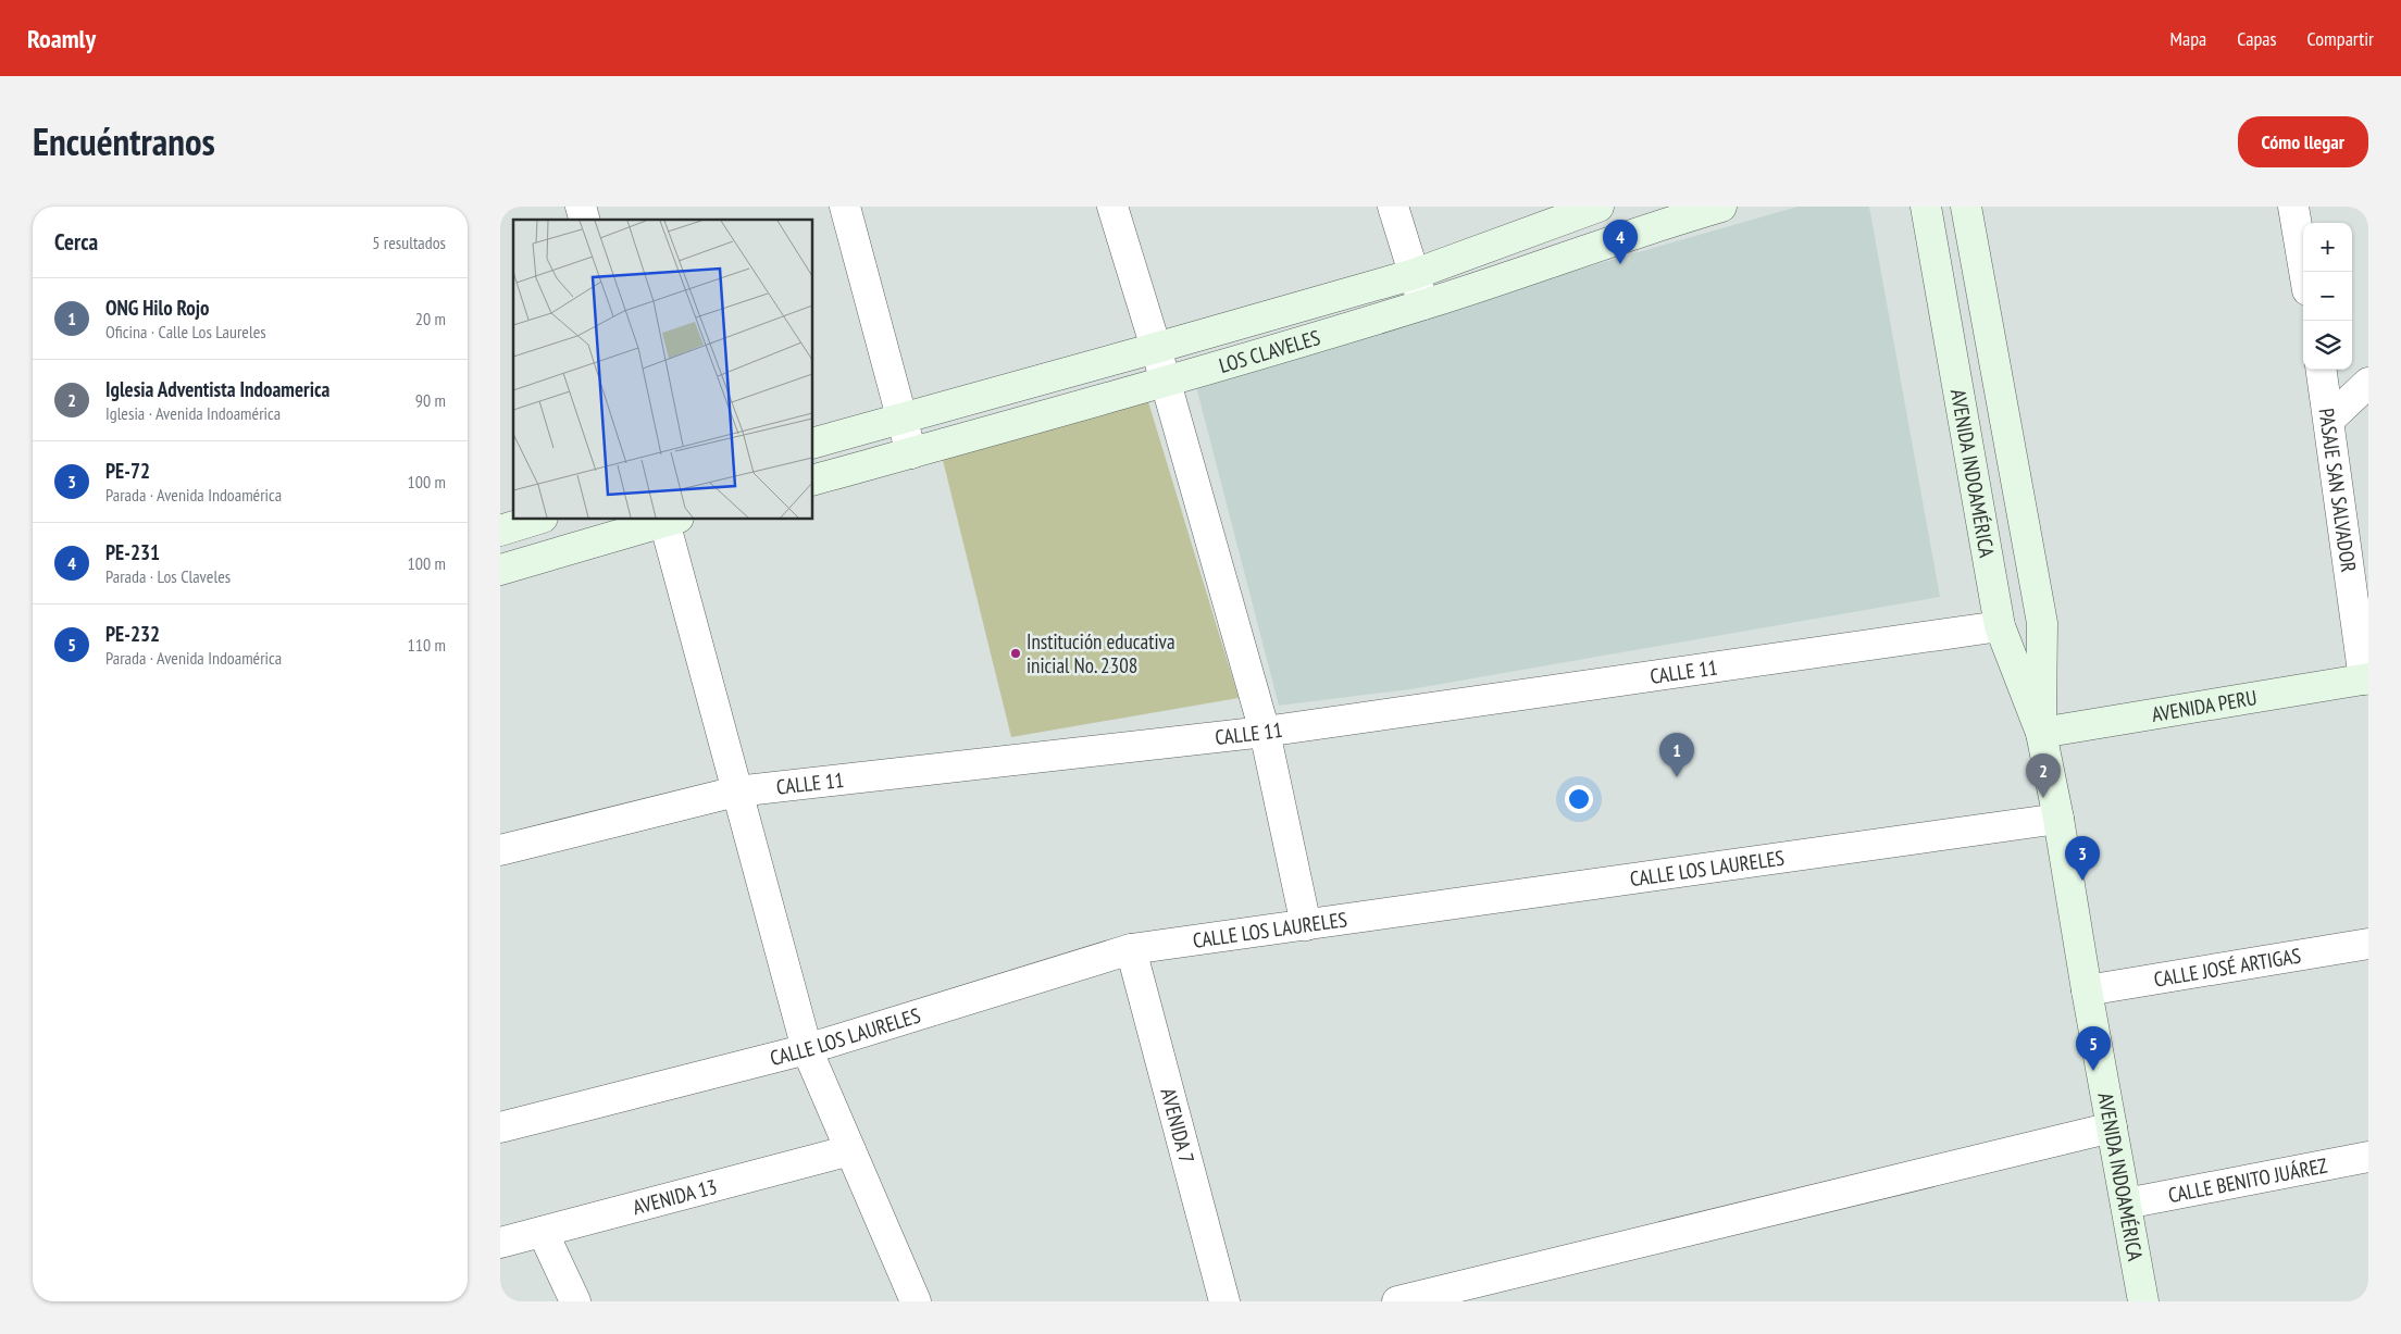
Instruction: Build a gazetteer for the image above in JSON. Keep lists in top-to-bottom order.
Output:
{
  "streets": {
    "street": [
      "LOS CLAVELES",
      "AVENIDA INDOAMÉRICA",
      "PASAJE SAN SALVADOR",
      "CALLE 11",
      "AVENIDA PERU",
      "CALLE LOS LAURELES",
      "CALLE JOSÉ ARTIGAS",
      "AVENIDA 7",
      "CALLE BENITO JUÁREZ",
      "AVENIDA 13"
    ]
  },
  "crossings": [
    ["AVENIDA INDOAMÉRICA", "CALLE 11"],
    ["AVENIDA INDOAMÉRICA", "AVENIDA PERU"],
    ["AVENIDA INDOAMÉRICA", "CALLE LOS LAURELES"],
    ["AVENIDA INDOAMÉRICA", "CALLE JOSÉ ARTIGAS"],
    ["AVENIDA INDOAMÉRICA", "CALLE BENITO JUÁREZ"],
    ["PASAJE SAN SALVADOR", "AVENIDA PERU"],
    ["CALLE LOS LAURELES", "AVENIDA 7"]
  ],
  "places": ["Institución educativa inicial No. 2308"],
  "page": {
    "header": "Roamly",
    "nav": ["Mapa", "Capas", "Compartir"],
    "title": "Encuéntranos",
    "buttons": "Cómo llegar",
    "heading": ["Cerca", "5 resultados"],
    "pins": [
      "4",
      "1",
      "2",
      "3",
      "5"
    ],
    "map_buttons": ["+", "−"],
    "list": [
      {
        "mark": "1",
        "name": "ONG Hilo Rojo",
        "note": "Oficina · Calle Los Laureles",
        "value": "20 m"
      },
      {
        "mark": "2",
        "name": "Iglesia Adventista Indoamerica",
        "note": "Iglesia · Avenida Indoamérica",
        "value": "90 m"
      },
      {
        "mark": "3",
        "name": "PE-72",
        "note": "Parada · Avenida Indoamérica",
        "value": "100 m"
      },
      {
        "mark": "4",
        "name": "PE-231",
        "note": "Parada · Los Claveles",
        "value": "100 m"
      },
      {
        "mark": "5",
        "name": "PE-232",
        "note": "Parada · Avenida Indoamérica",
        "value": "110 m"
      }
    ]
  }
}
